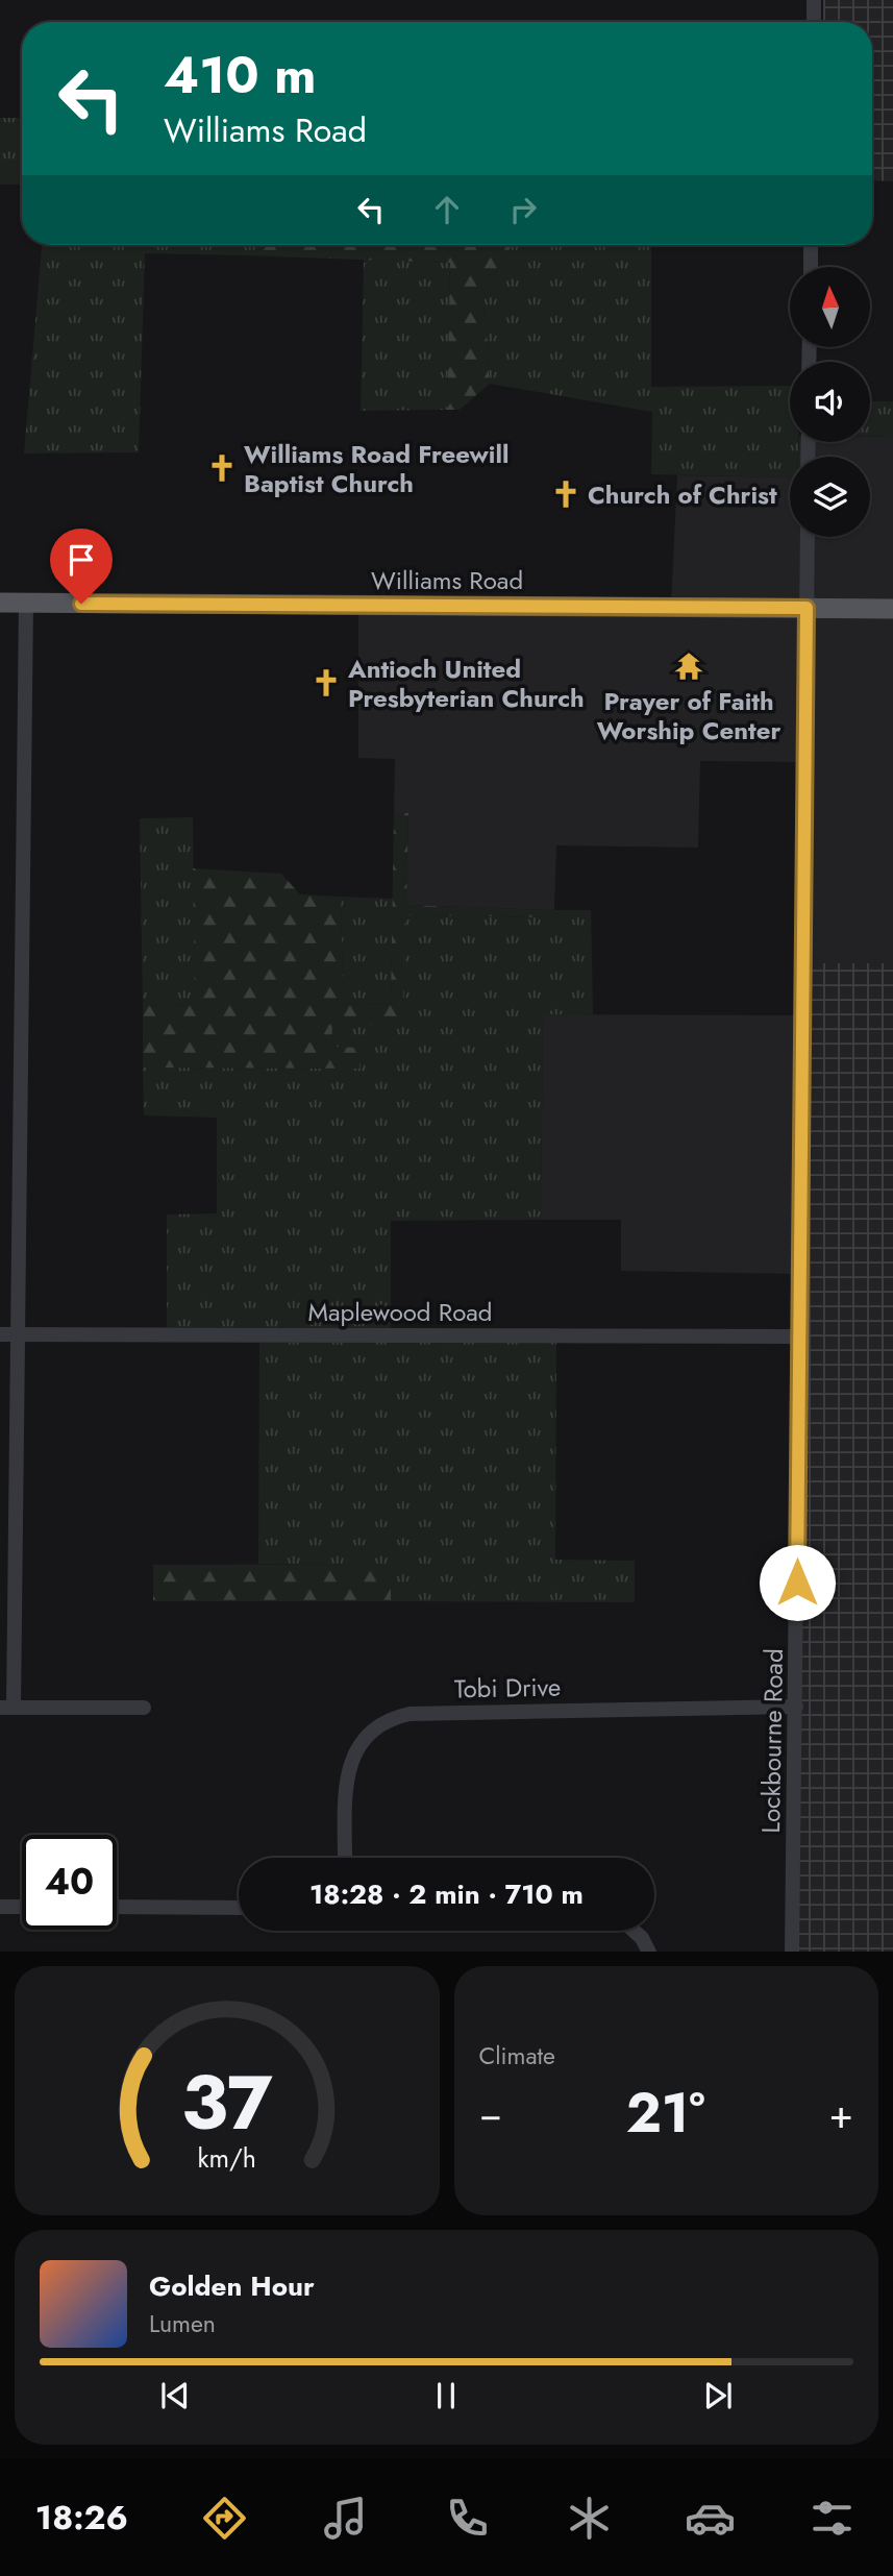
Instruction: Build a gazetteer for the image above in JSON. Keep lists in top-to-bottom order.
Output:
{
  "streets": {
    "main road": ["Williams Road"],
    "street": ["Maplewood Road", "Tobi Drive", "Lockbourne Road"]
  },
  "crossings": [
    ["Williams Road", "Lockbourne Road"],
    ["Maplewood Road", "Lockbourne Road"],
    ["Tobi Drive", "Lockbourne Road"]
  ],
  "places": {
    "church": ["Williams Road Freewill Baptist Church", "Church of Christ", "Antioch United Presbyterian Church"],
    "temple": ["Prayer of Faith Worship Center"]
  },
  "north": "top",
  "page": {
    "turn": ["410 m", "Williams Road"],
    "limit": "40",
    "trip": "18:28 · 2 min · 710 m",
    "tile": "Climate",
    "heat": ["−", "21°", "+"],
    "song": ["Golden Hour", "Lumen"],
    "tabs": "18:26",
    "gauge": ["37", "km/h"]
  }
}
